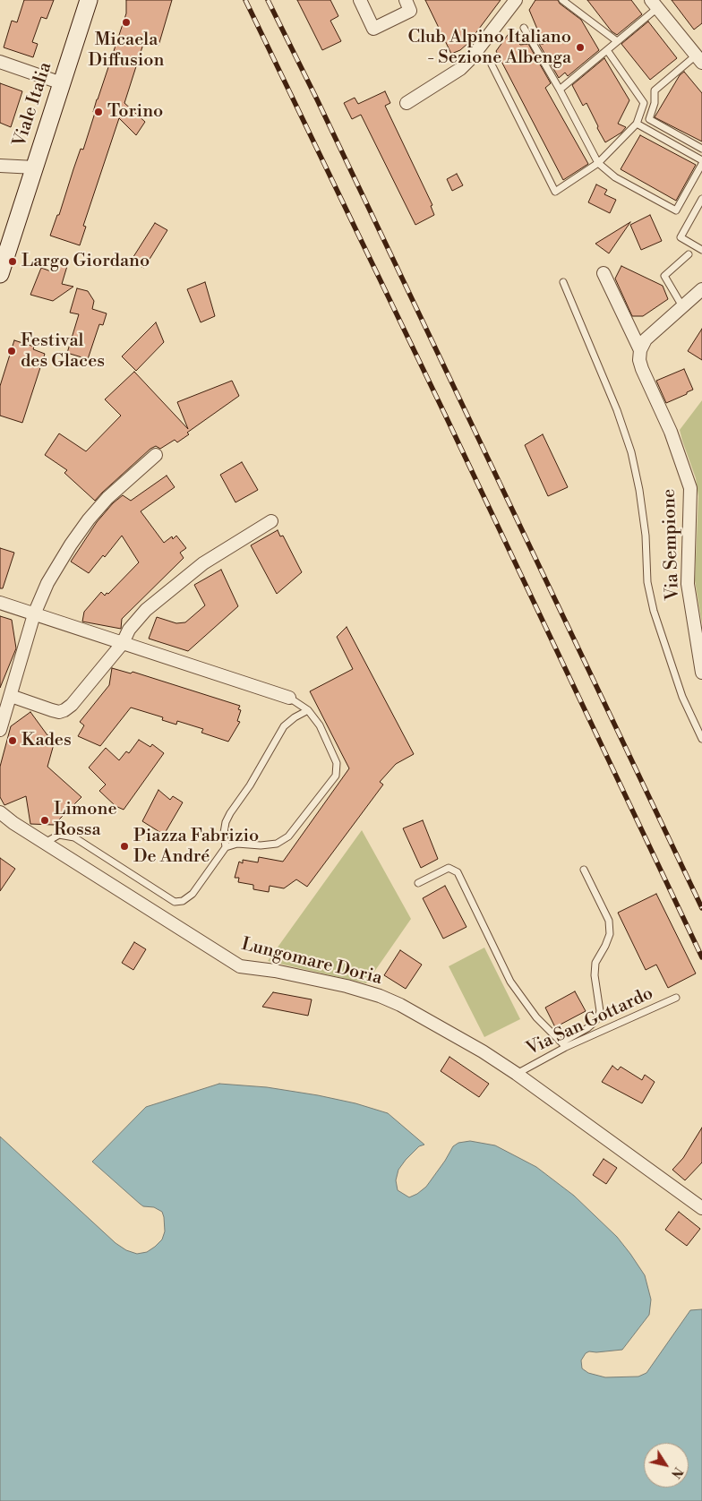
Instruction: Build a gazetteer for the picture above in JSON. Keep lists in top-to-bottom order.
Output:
{
  "streets": {
    "street": ["Viale Italia", "Via Sempione", "Lungomare Doria"],
    "lane": ["Via San Gottardo"]
  },
  "crossings": [
    ["Lungomare Doria", "Via San Gottardo"]
  ],
  "places": [
    "Micaela Diffusion",
    "Club Alpino Italiano - Sezione Albenga",
    "Torino",
    "Largo Giordano",
    "Festival des Glaces",
    "Kades",
    "Limone Rossa",
    "Piazza Fabrizio De André"
  ],
  "north": "bottom right"
}
